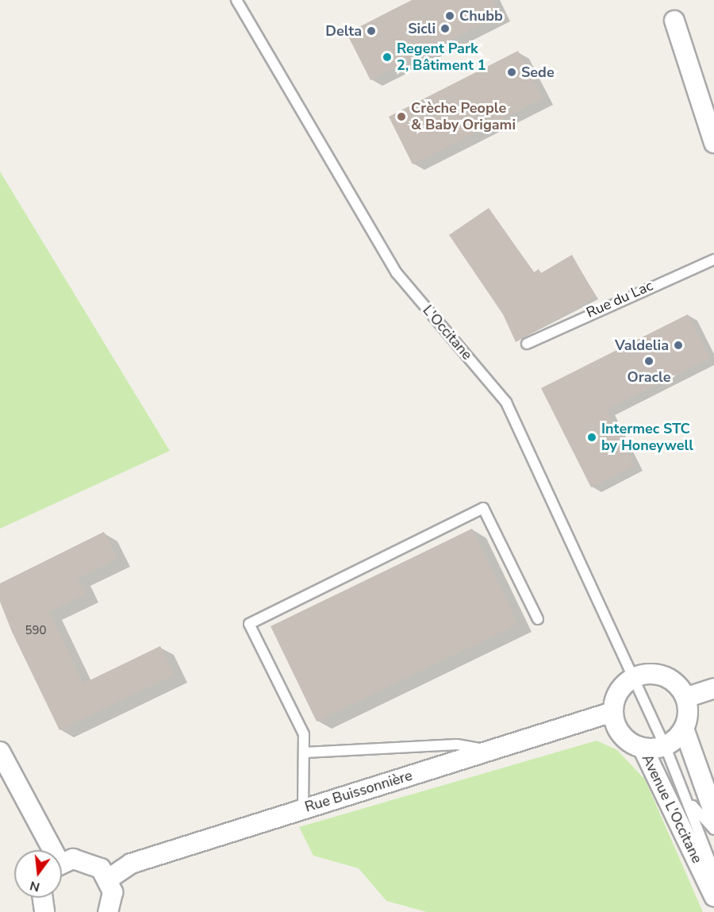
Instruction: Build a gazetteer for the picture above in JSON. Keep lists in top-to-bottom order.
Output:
{
  "streets": {
    "street": ["Rue Buissonnière", "Avenue L'Occitane"],
    "lane": ["Rue du Lac", "L'Occitane"]
  },
  "crossings": [
    ["L'Occitane", "Avenue L'Occitane"]
  ],
  "places": [
    "Chubb",
    "Sicli",
    "Delta",
    "Regent Park 2, Bâtiment 1",
    "Sede",
    "Crèche People & Baby Origami",
    "Valdelia",
    "Oracle",
    "Intermec STC by Honeywell"
  ],
  "house_numbers": ["590"],
  "north": "bottom"
}
